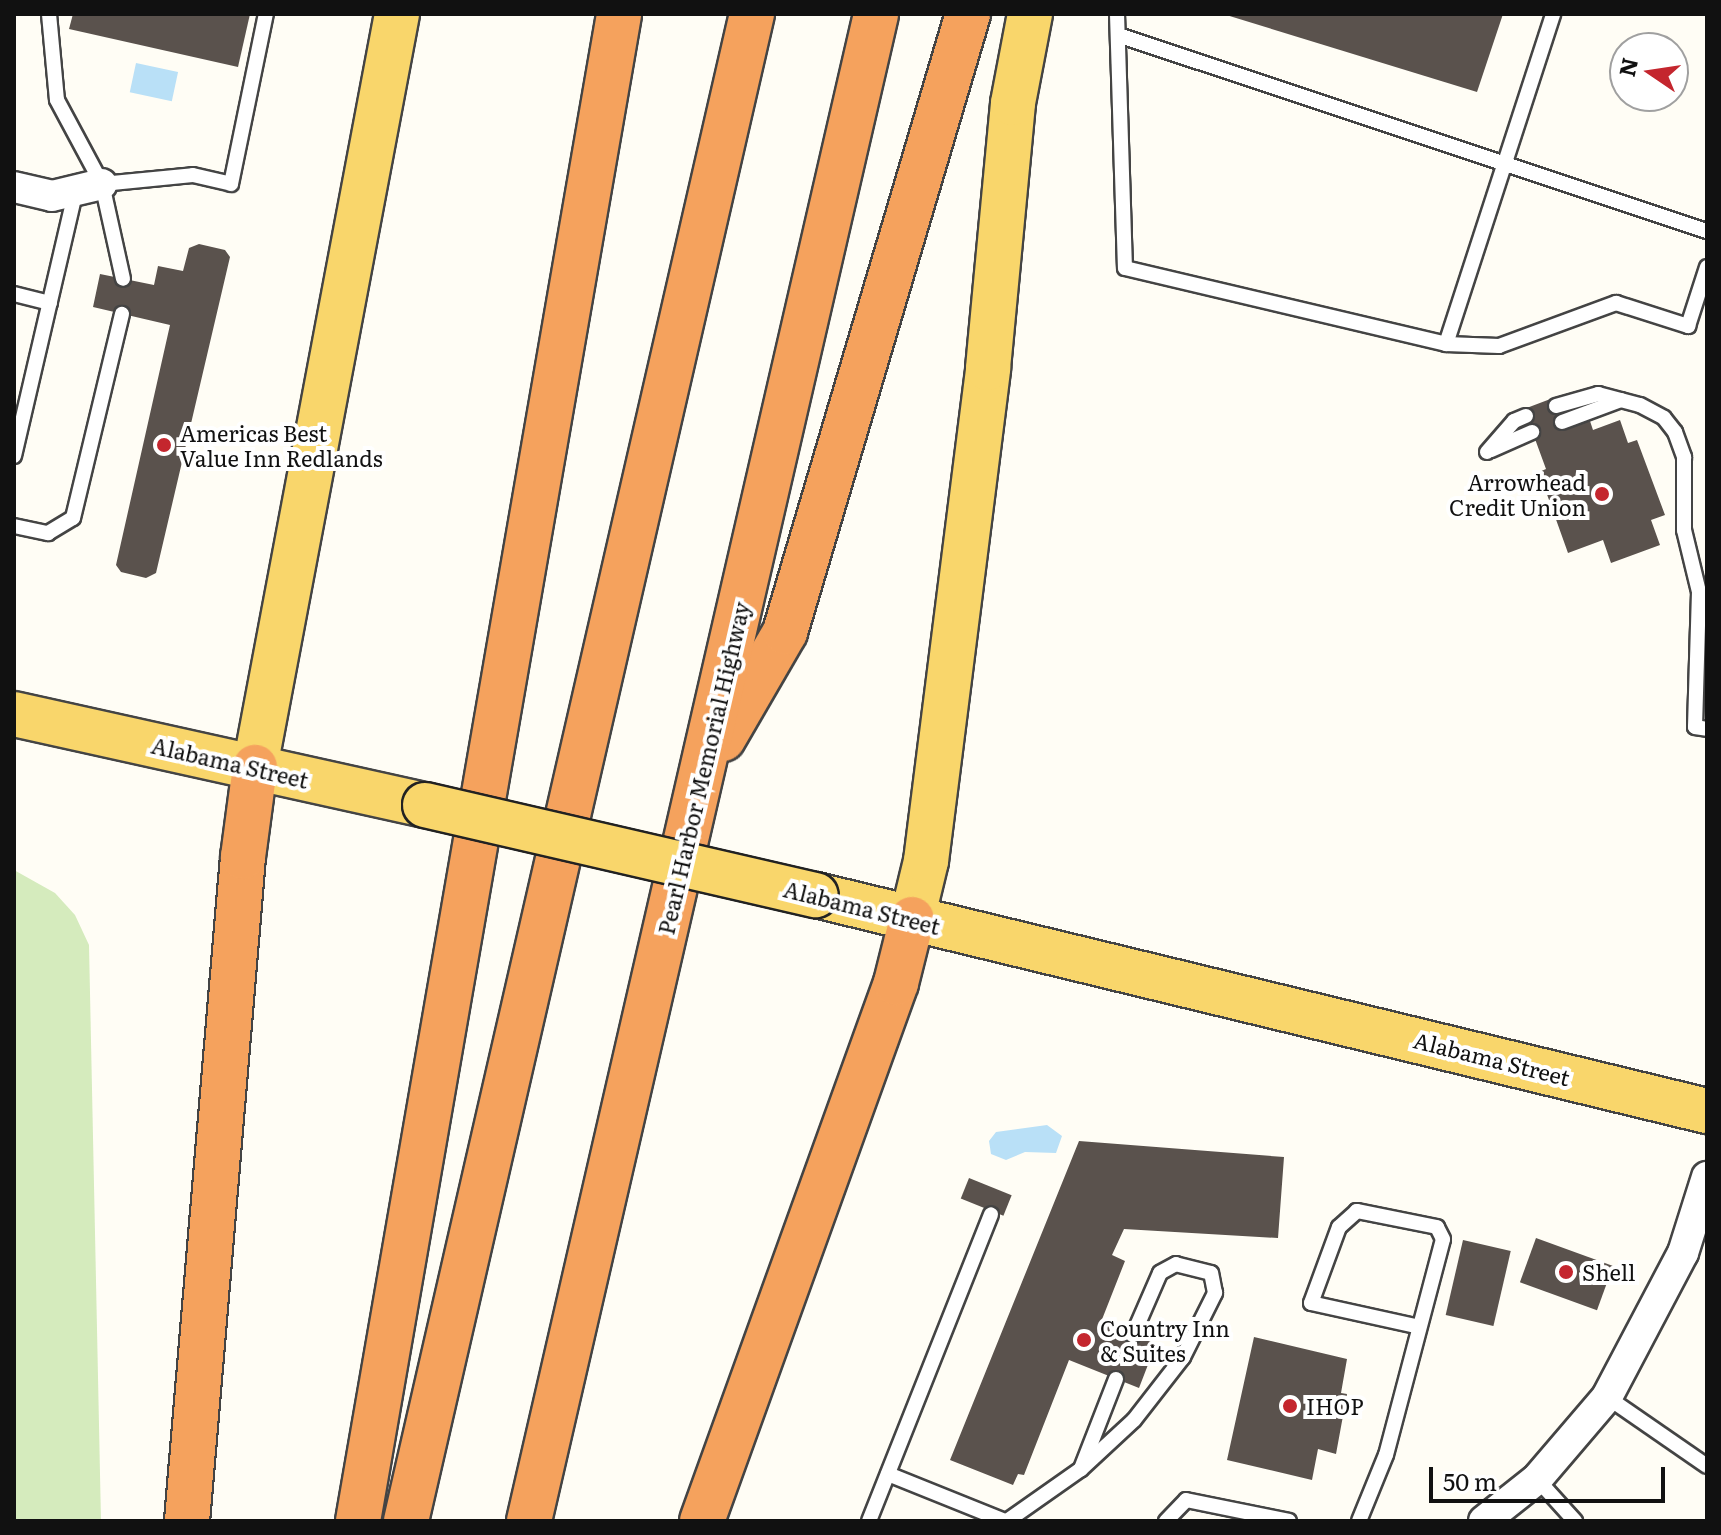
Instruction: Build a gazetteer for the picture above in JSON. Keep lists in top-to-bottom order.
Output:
{
  "streets": {
    "highway": ["Pearl Harbor Memorial Highway"],
    "main road": ["Alabama Street"]
  },
  "places": [
    "Americas Best Value Inn Redlands",
    "Arrowhead Credit Union",
    "Shell",
    "Country Inn & Suites",
    "IHOP"
  ],
  "scale_bar": "50 m",
  "north": "left"
}
